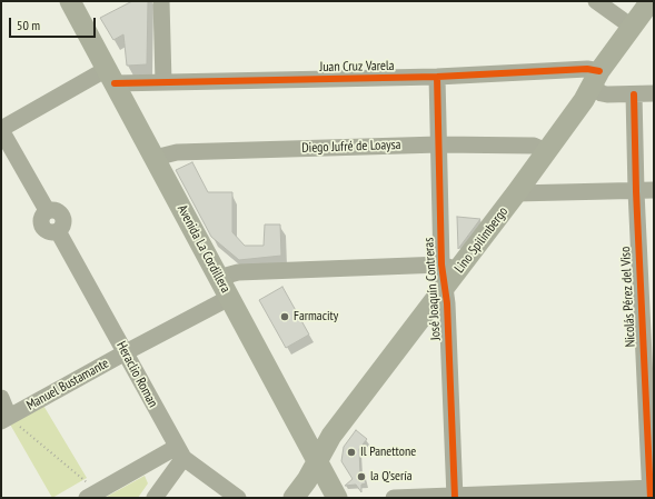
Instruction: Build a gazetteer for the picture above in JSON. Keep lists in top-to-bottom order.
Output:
{
  "streets": {
    "main road": ["Lino Spilimbergo", "Avenida La Cordillera"],
    "street": [
      "Juan Cruz Varela",
      "Diego Jufré de Loaysa",
      "José Joaquín Contreras",
      "Nicolás Pérez del Viso",
      "Heraclio Roman",
      "Manuel Bustamante"
    ]
  },
  "crossings": [
    ["Juan Cruz Varela", "Lino Spilimbergo"],
    ["Juan Cruz Varela", "Avenida La Cordillera"],
    ["Juan Cruz Varela", "José Joaquín Contreras"],
    ["Juan Cruz Varela", "Nicolás Pérez del Viso"],
    ["Juan Cruz Varela", "Heraclio Roman"],
    ["Diego Jufré de Loaysa", "Lino Spilimbergo"],
    ["Diego Jufré de Loaysa", "Avenida La Cordillera"],
    ["Diego Jufré de Loaysa", "José Joaquín Contreras"],
    ["Lino Spilimbergo", "Avenida La Cordillera"],
    ["Lino Spilimbergo", "José Joaquín Contreras"],
    ["Avenida La Cordillera", "Manuel Bustamante"],
    ["Heraclio Roman", "Manuel Bustamante"]
  ],
  "places": ["Farmacity", "Il Panettone", "la Q'sería"],
  "scale_bar": "50 m"
}
